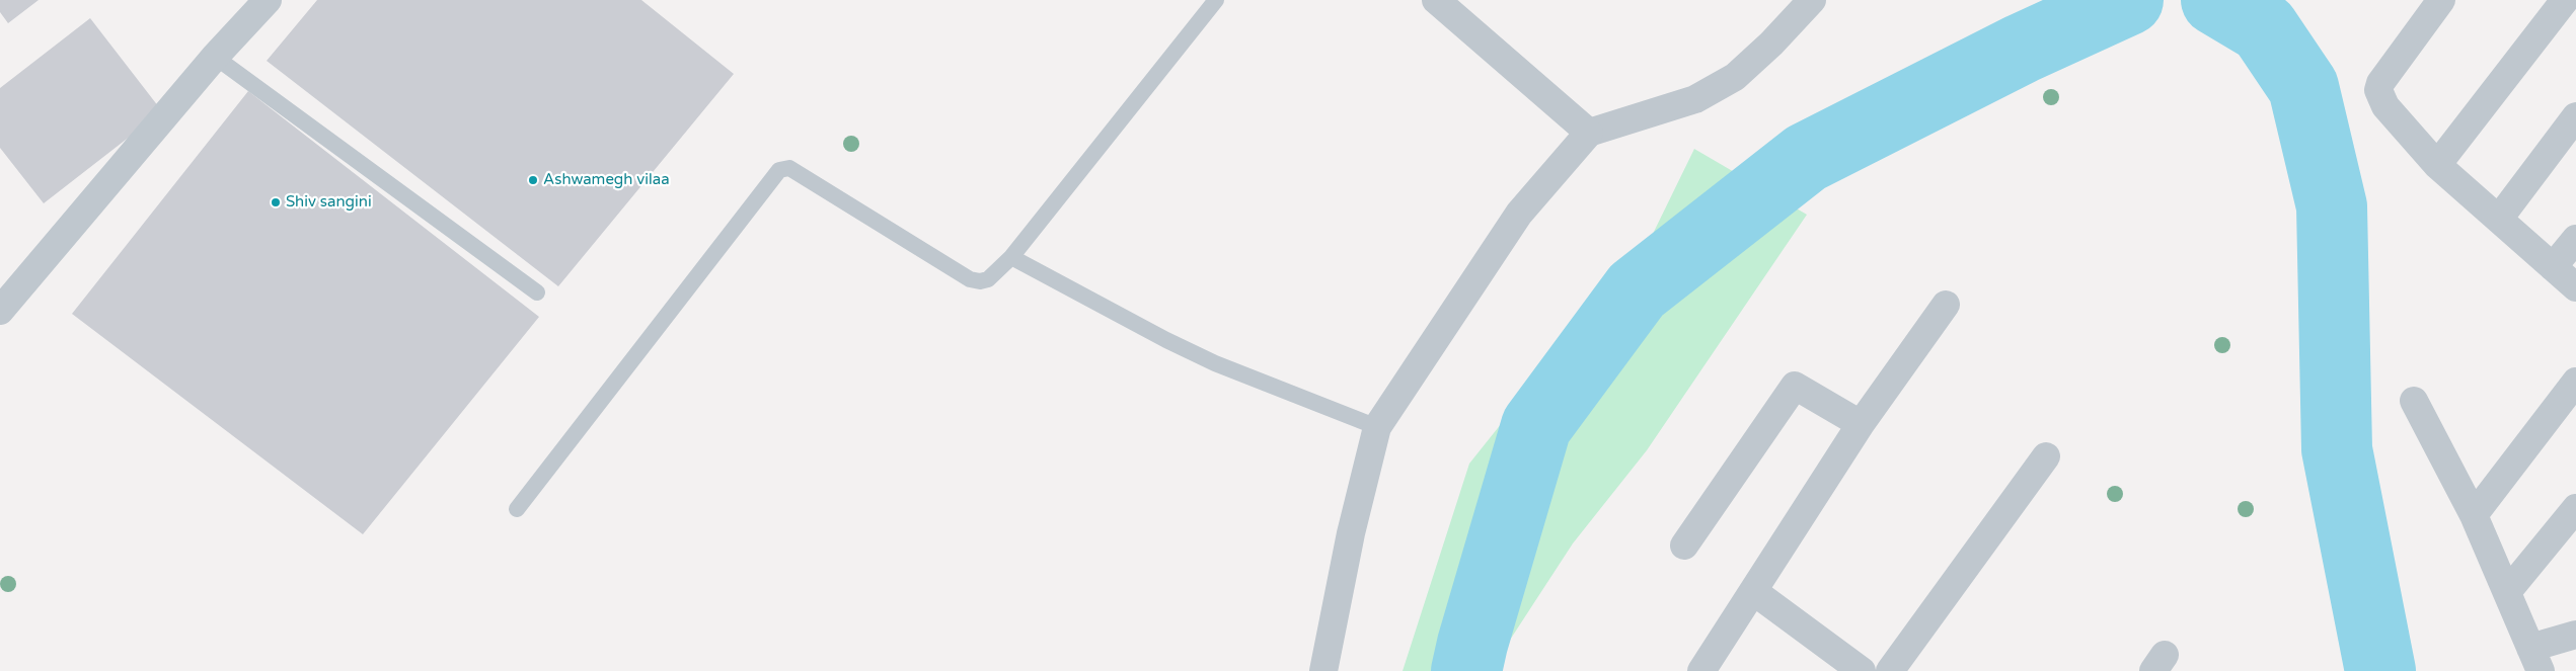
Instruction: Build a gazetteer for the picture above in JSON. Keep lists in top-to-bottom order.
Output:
{
  "places": ["Ashwamegh vilaa", "Shiv sangini"]
}
